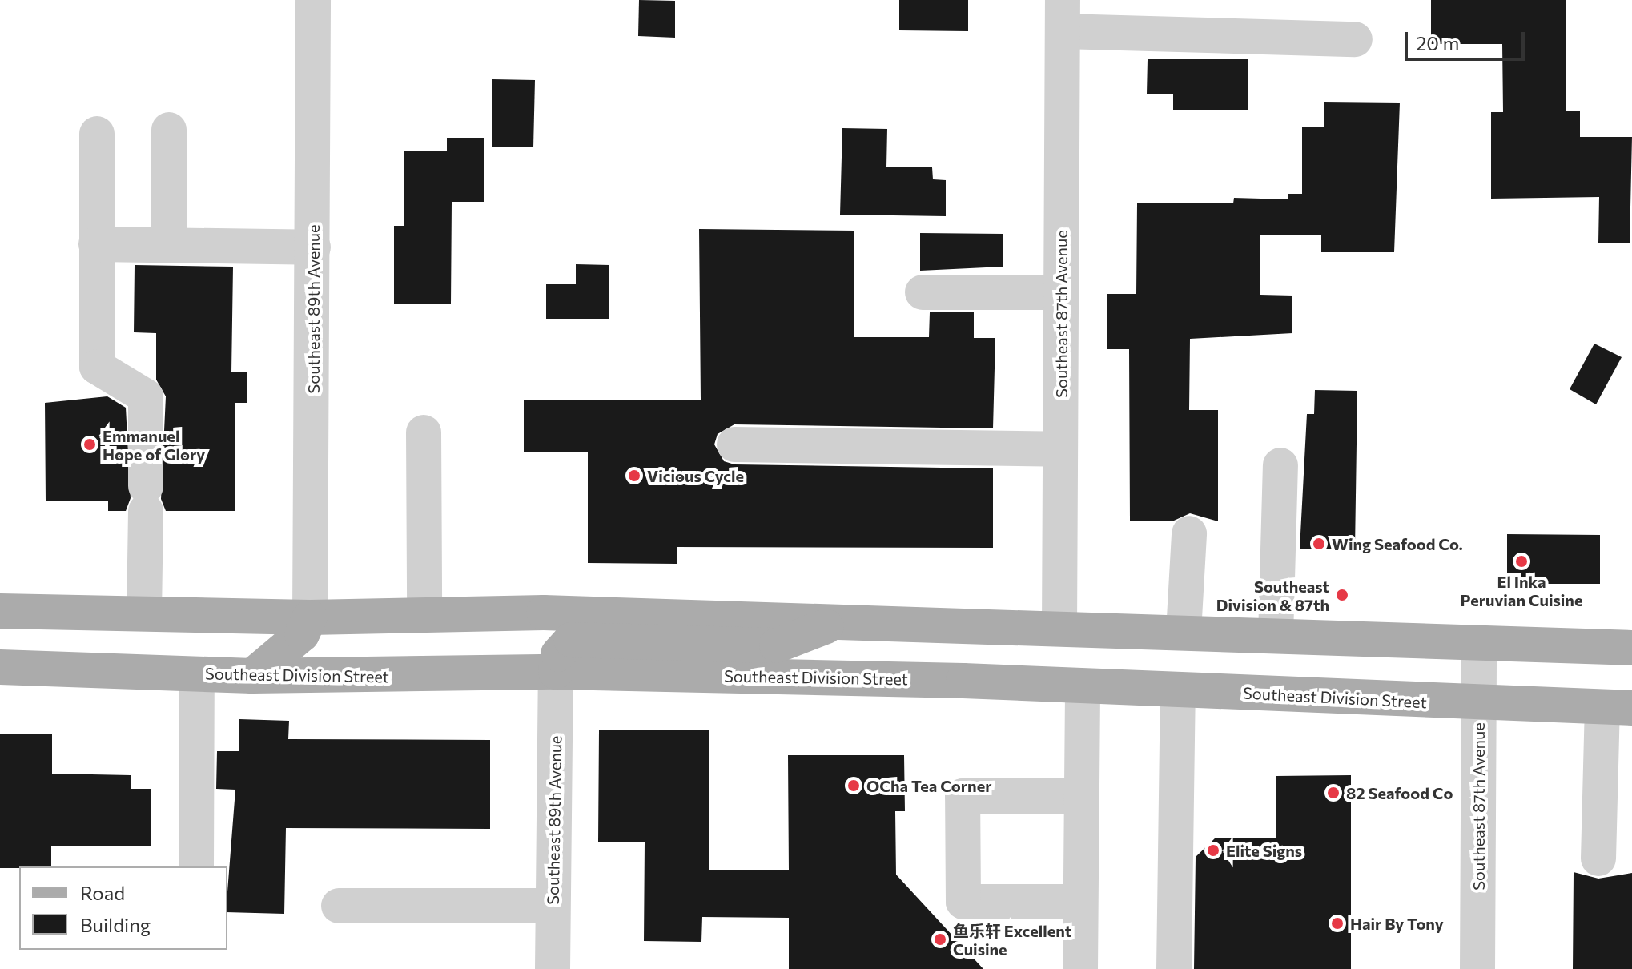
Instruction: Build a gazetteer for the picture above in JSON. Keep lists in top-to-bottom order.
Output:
{
  "streets": {
    "main road": ["Southeast Division Street"],
    "street": ["Southeast 89th Avenue", "Southeast 87th Avenue"]
  },
  "crossings": [
    ["Southeast 89th Avenue", "Southeast Division Street"],
    ["Southeast 87th Avenue", "Southeast Division Street"]
  ],
  "places": [
    "Emmanuel Hope of Glory",
    "Vicious Cycle",
    "Wing Seafood Co.",
    "El Inka Peruvian Cuisine",
    "Southeast Division & 87th",
    "OCha Tea Corner",
    "82 Seafood Co",
    "Elite Signs",
    "Hair By Tony",
    "鱼乐轩 Excellent Cuisine"
  ],
  "legend": ["Road", "Building"],
  "scale_bar": "20 m"
}
